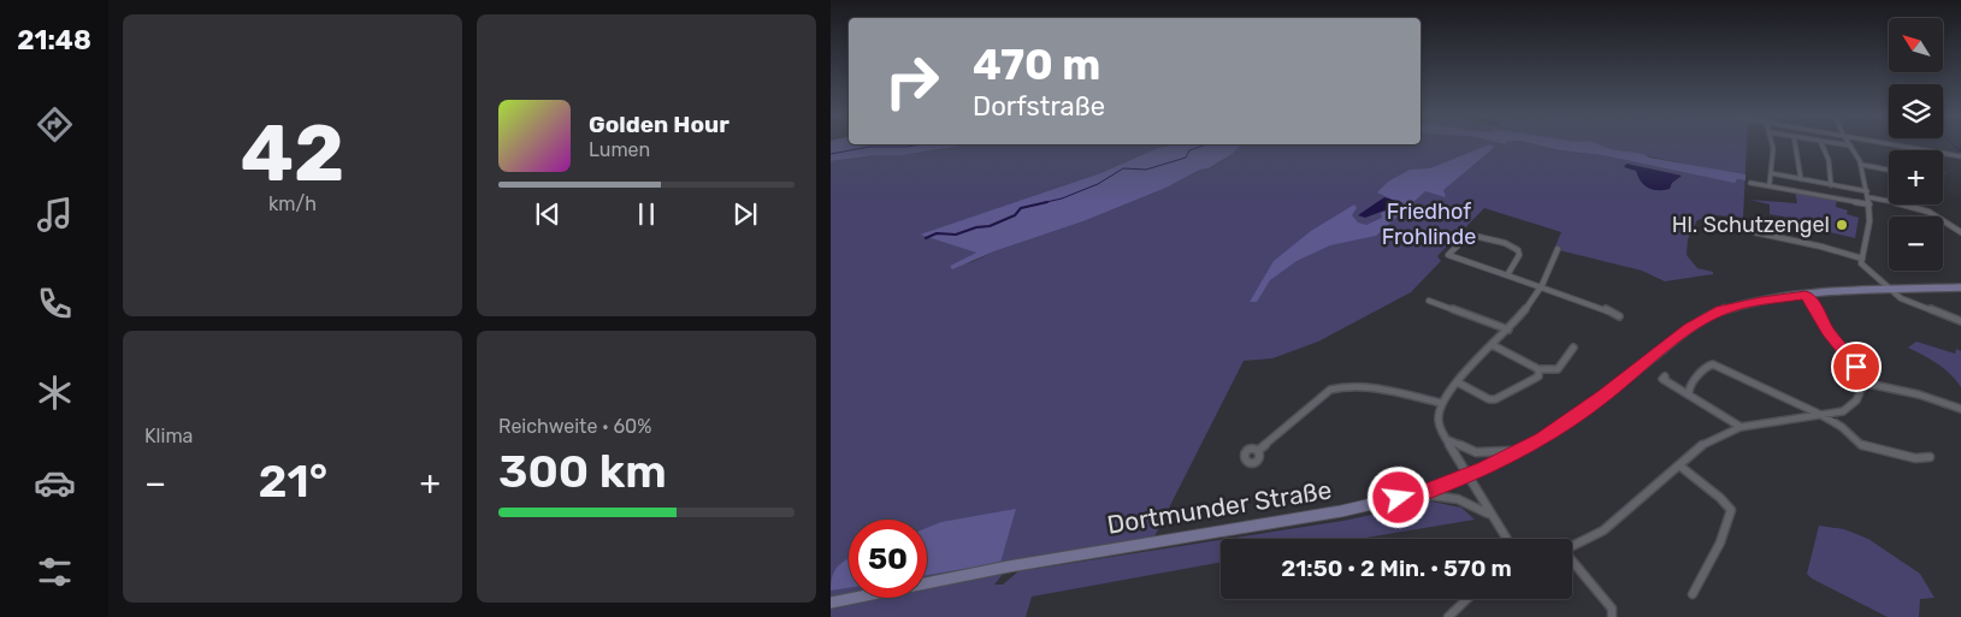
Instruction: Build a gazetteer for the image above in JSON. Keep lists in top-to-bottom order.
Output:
{
  "streets": {
    "main road": ["Dortmunder Straße"]
  },
  "parks": ["Friedhof Frohlinde"],
  "places": ["Hl. Schutzengel"],
  "north": "top left",
  "page": {
    "tabs": "21:48",
    "tile": [
      ["42", "km/h"],
      "Klima",
      ["Reichweite · 60%", "300 km"]
    ],
    "map_buttons": ["+", "−"],
    "turn": ["470 m", "Dorfstraße"],
    "song": ["Golden Hour", "Lumen"],
    "heat": ["−", "21°", "+"],
    "limit": "50",
    "trip": "21:50 · 2 Min. · 570 m"
  }
}
